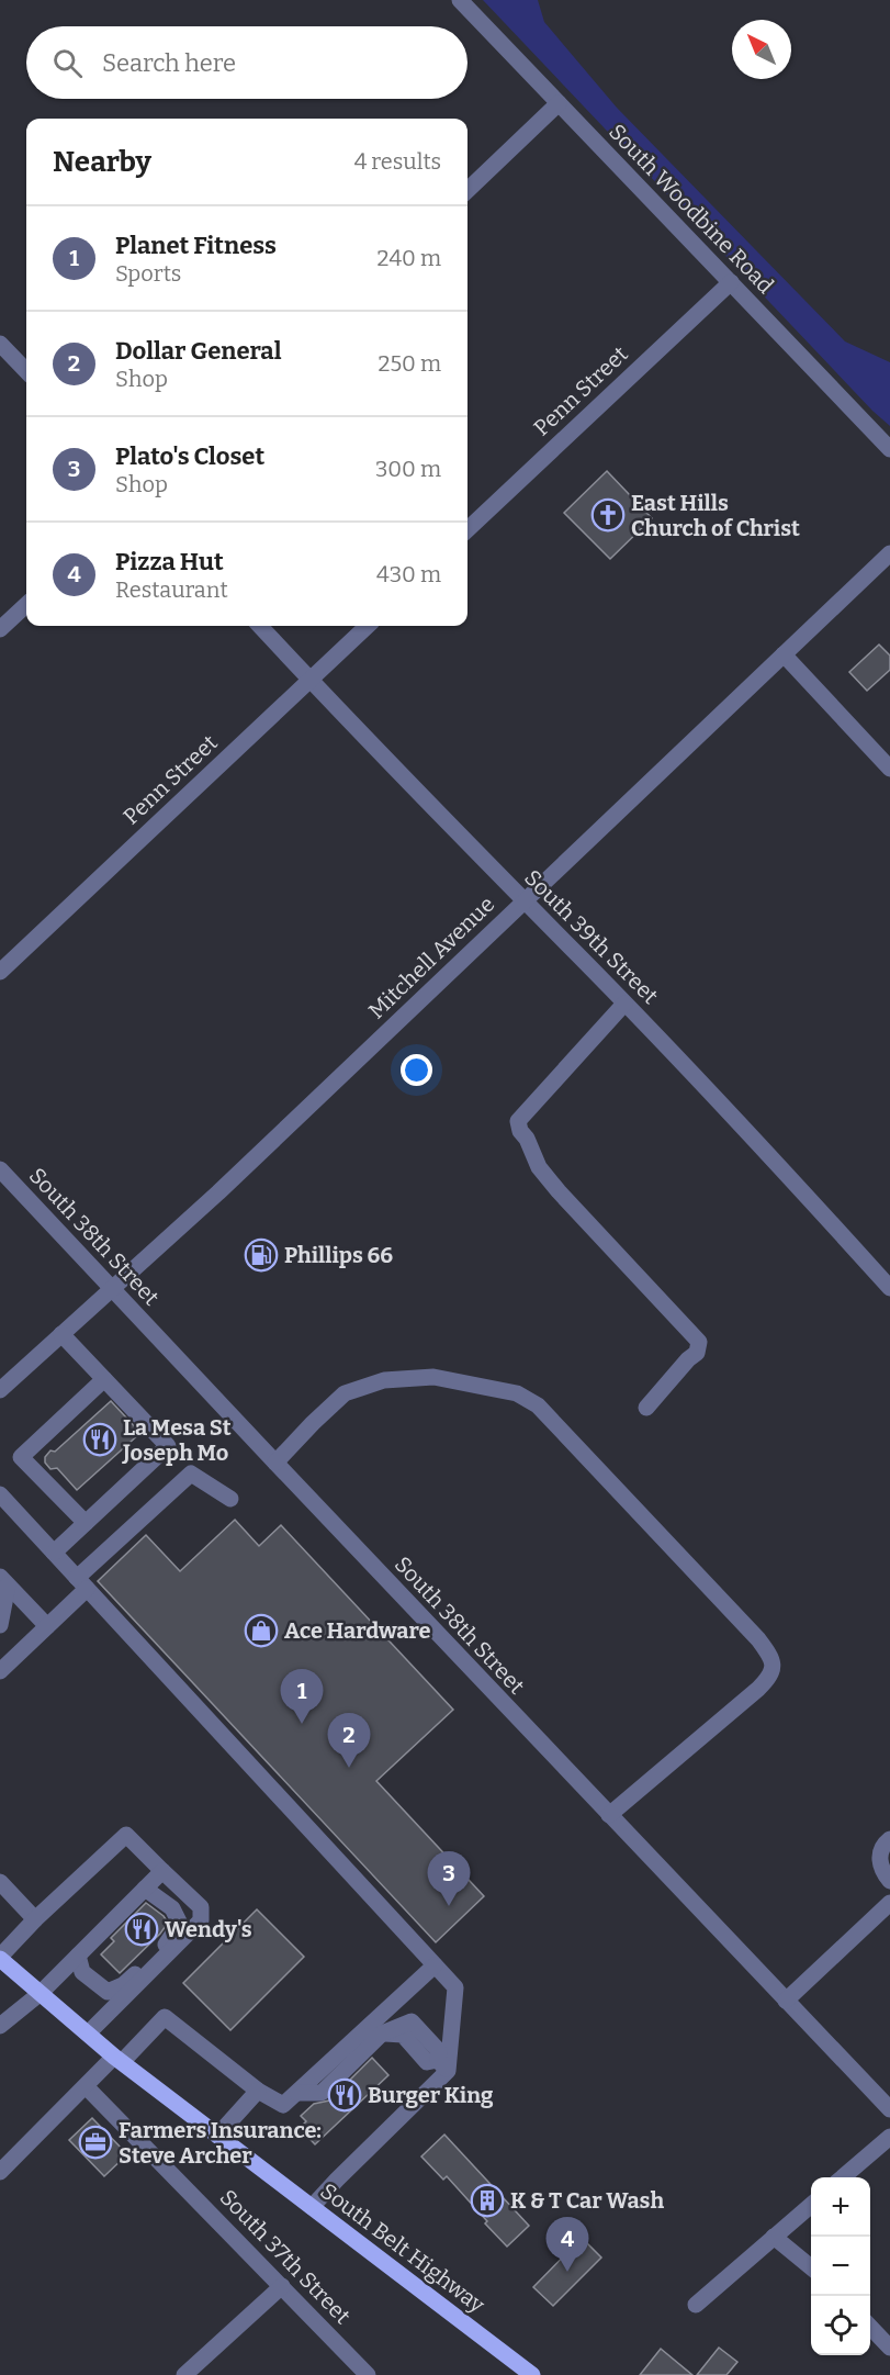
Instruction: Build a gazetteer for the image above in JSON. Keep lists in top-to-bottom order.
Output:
{
  "streets": {
    "main road": ["South Belt Highway"],
    "street": [
      "South Woodbine Road",
      "Penn Street",
      "South 39th Street",
      "Mitchell Avenue",
      "South 38th Street",
      "South 37th Street"
    ]
  },
  "crossings": [
    ["South Woodbine Road", "Penn Street"],
    ["Penn Street", "South 39th Street"],
    ["South 39th Street", "Mitchell Avenue"],
    ["Mitchell Avenue", "South 38th Street"]
  ],
  "places": {
    "church": ["East Hills Church of Christ"],
    "fuel station": ["Phillips 66"],
    "restaurant": ["La Mesa St Joseph Mo", "Wendy's", "Burger King"],
    "shop": ["Ace Hardware"],
    "office": ["Farmers Insurance: Steve Archer"],
    "building": ["K & T Car Wash"]
  },
  "north": "top left",
  "page": {
    "search": "Search here",
    "heading": ["Nearby", "4 results"],
    "list": [
      {
        "mark": "1",
        "name": "Planet Fitness",
        "note": "Sports",
        "value": "240 m"
      },
      {
        "mark": "2",
        "name": "Dollar General",
        "note": "Shop",
        "value": "250 m"
      },
      {
        "mark": "3",
        "name": "Plato's Closet",
        "note": "Shop",
        "value": "300 m"
      },
      {
        "mark": "4",
        "name": "Pizza Hut",
        "note": "Restaurant",
        "value": "430 m"
      }
    ],
    "pins": [
      "1",
      "2",
      "3",
      "4"
    ],
    "map_buttons": ["+", "−"]
  }
}
